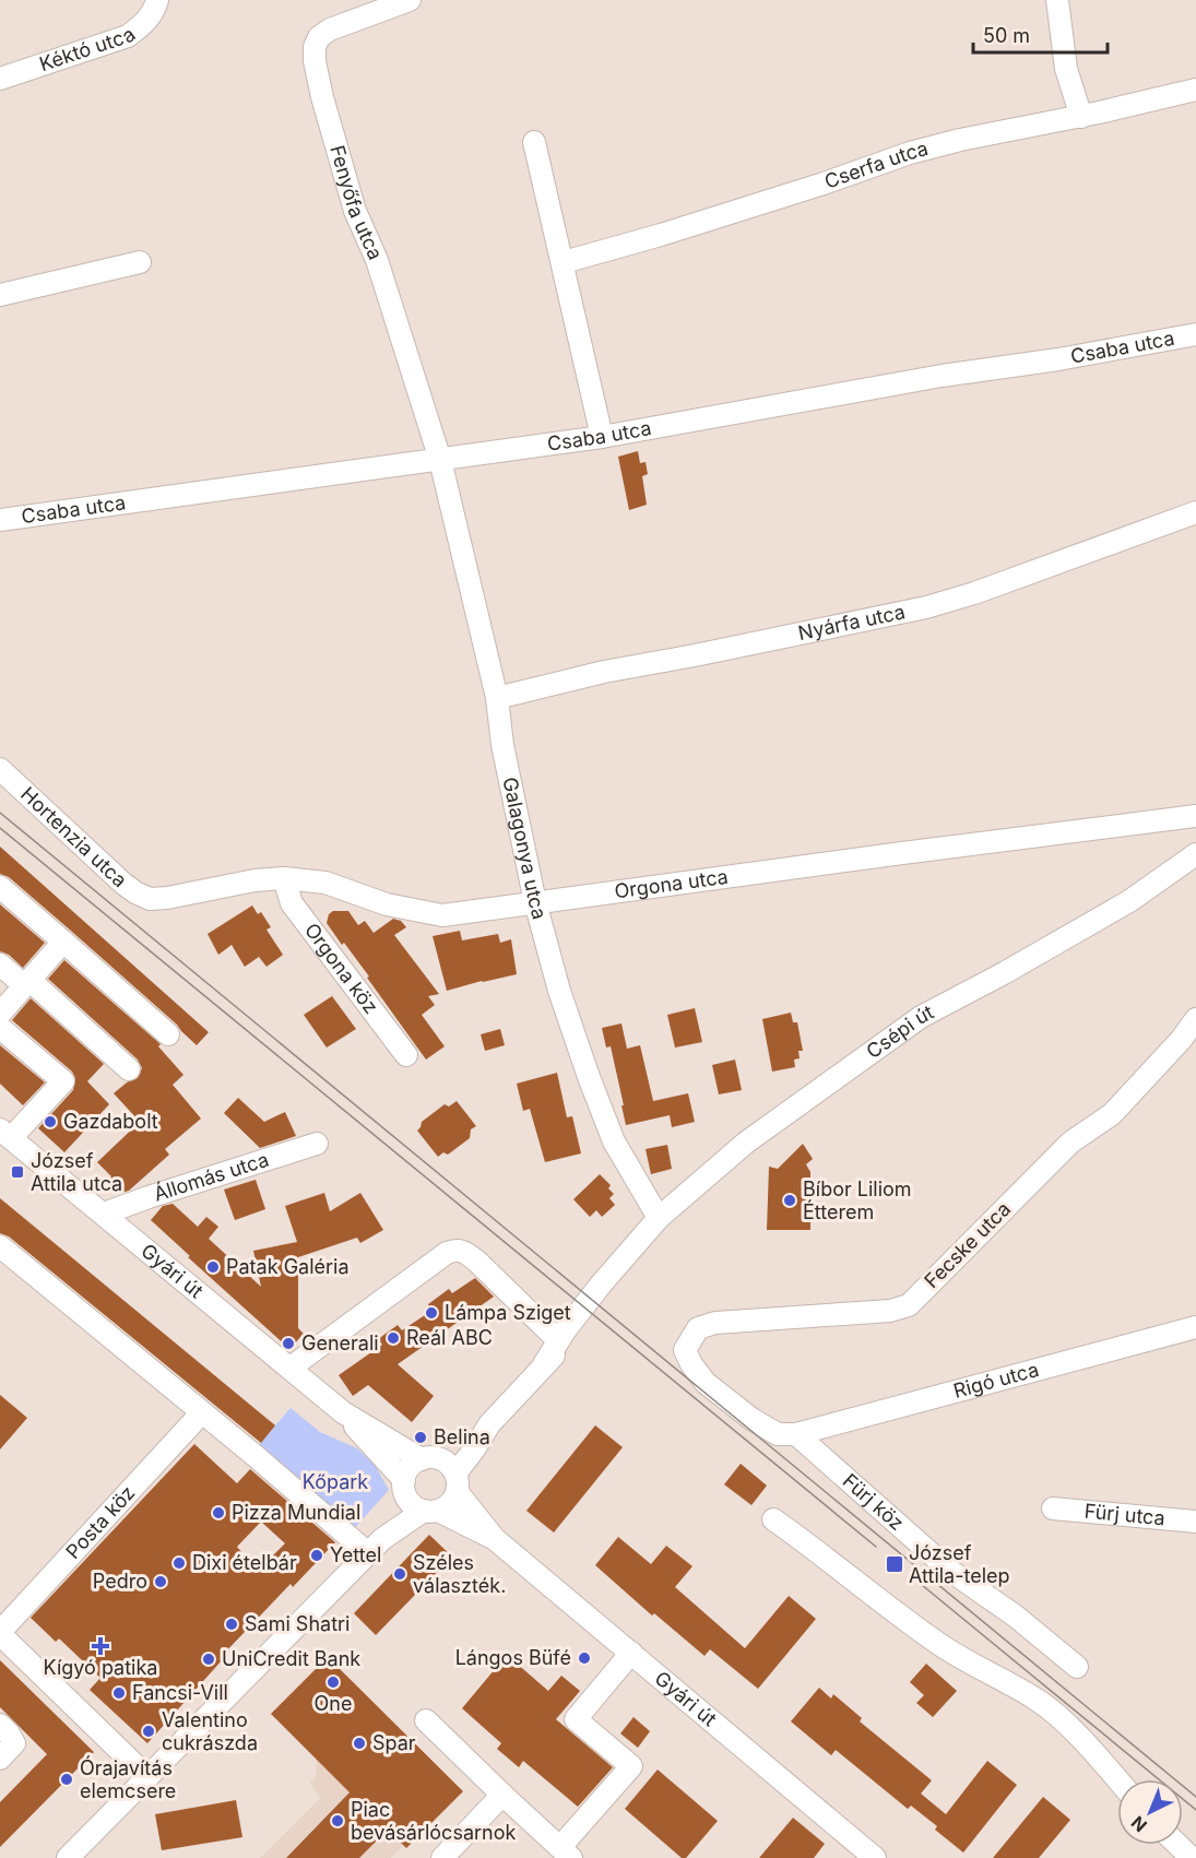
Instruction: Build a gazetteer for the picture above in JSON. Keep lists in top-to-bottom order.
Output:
{
  "streets": {
    "street": [
      "Kéktó utca",
      "Cserfa utca",
      "Fenyőfa utca",
      "Csaba utca",
      "Nyárfa utca",
      "Hortenzia utca",
      "Galagonya utca",
      "Orgona utca",
      "Orgona köz",
      "Csépi út",
      "Állomás utca",
      "Fecske utca",
      "Gyári út",
      "Rigó utca",
      "Fürj köz",
      "Fürj utca",
      "Posta köz"
    ]
  },
  "crossings": [
    ["Fenyőfa utca", "Csaba utca"],
    ["Fenyőfa utca", "Galagonya utca"],
    ["Csaba utca", "Galagonya utca"],
    ["Nyárfa utca", "Galagonya utca"],
    ["Hortenzia utca", "Orgona utca"],
    ["Galagonya utca", "Orgona utca"],
    ["Galagonya utca", "Csépi út"],
    ["Orgona utca", "Orgona köz"],
    ["Csépi út", "Gyári út"],
    ["Állomás utca", "Gyári út"],
    ["Fecske utca", "Rigó utca"],
    ["Fecske utca", "Fürj köz"],
    ["Rigó utca", "Fürj köz"]
  ],
  "parks": ["Kőpark"],
  "places": {
    "other": [
      "Gazdabolt",
      "Bíbor Liliom Étterem",
      "Patak Galéria",
      "Lámpa Sziget",
      "Reál ABC",
      "Generali",
      "Belina",
      "Pizza Mundial",
      "Yettel",
      "Dixi ételbár",
      "Széles választék.",
      "Pedro",
      "Sami Shatri",
      "Lángos Büfé",
      "UniCredit Bank",
      "One",
      "Fancsi-Vill",
      "Valentino cukrászda",
      "Spar",
      "Órajavítás elemcsere",
      "Piac bevásárlócsarnok"
    ],
    "transit": ["József Attila utca", "József Attila-telep"],
    "health": ["Kígyó patika"]
  },
  "scale_bar": "50 m",
  "north": "bottom left"
}
